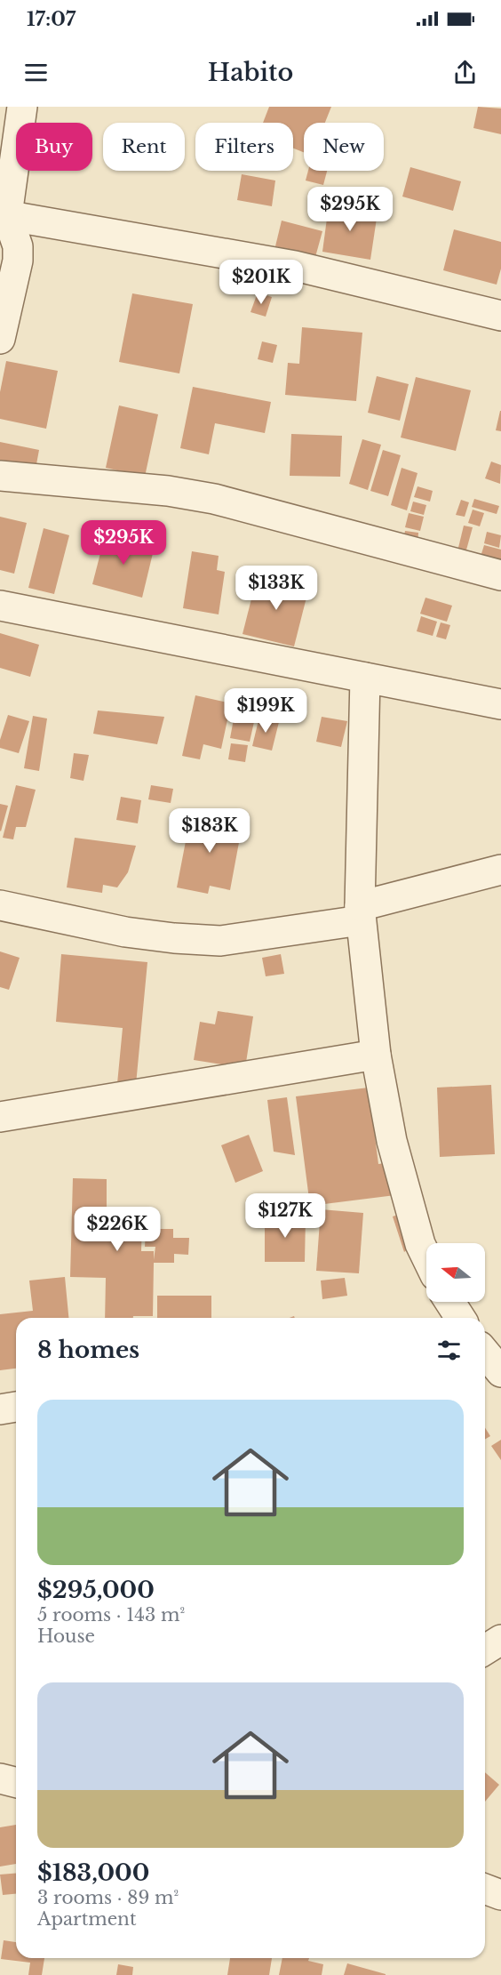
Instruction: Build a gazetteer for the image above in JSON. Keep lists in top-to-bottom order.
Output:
{
  "north": "left",
  "page": {
    "status": "17:07",
    "header": "Habito",
    "chip": [
      "Buy",
      "Rent",
      "Filters",
      "New"
    ],
    "price": [
      "$295K",
      "$201K",
      "$295K",
      "$133K",
      "$199K",
      "$183K",
      "$127K",
      "$226K"
    ],
    "heading": "8 homes",
    "list": [
      {
        "name": "$295,000",
        "note": "5 rooms · 143 m² · House"
      },
      {
        "name": "$183,000",
        "note": "3 rooms · 89 m² · Apartment"
      }
    ]
  }
}
